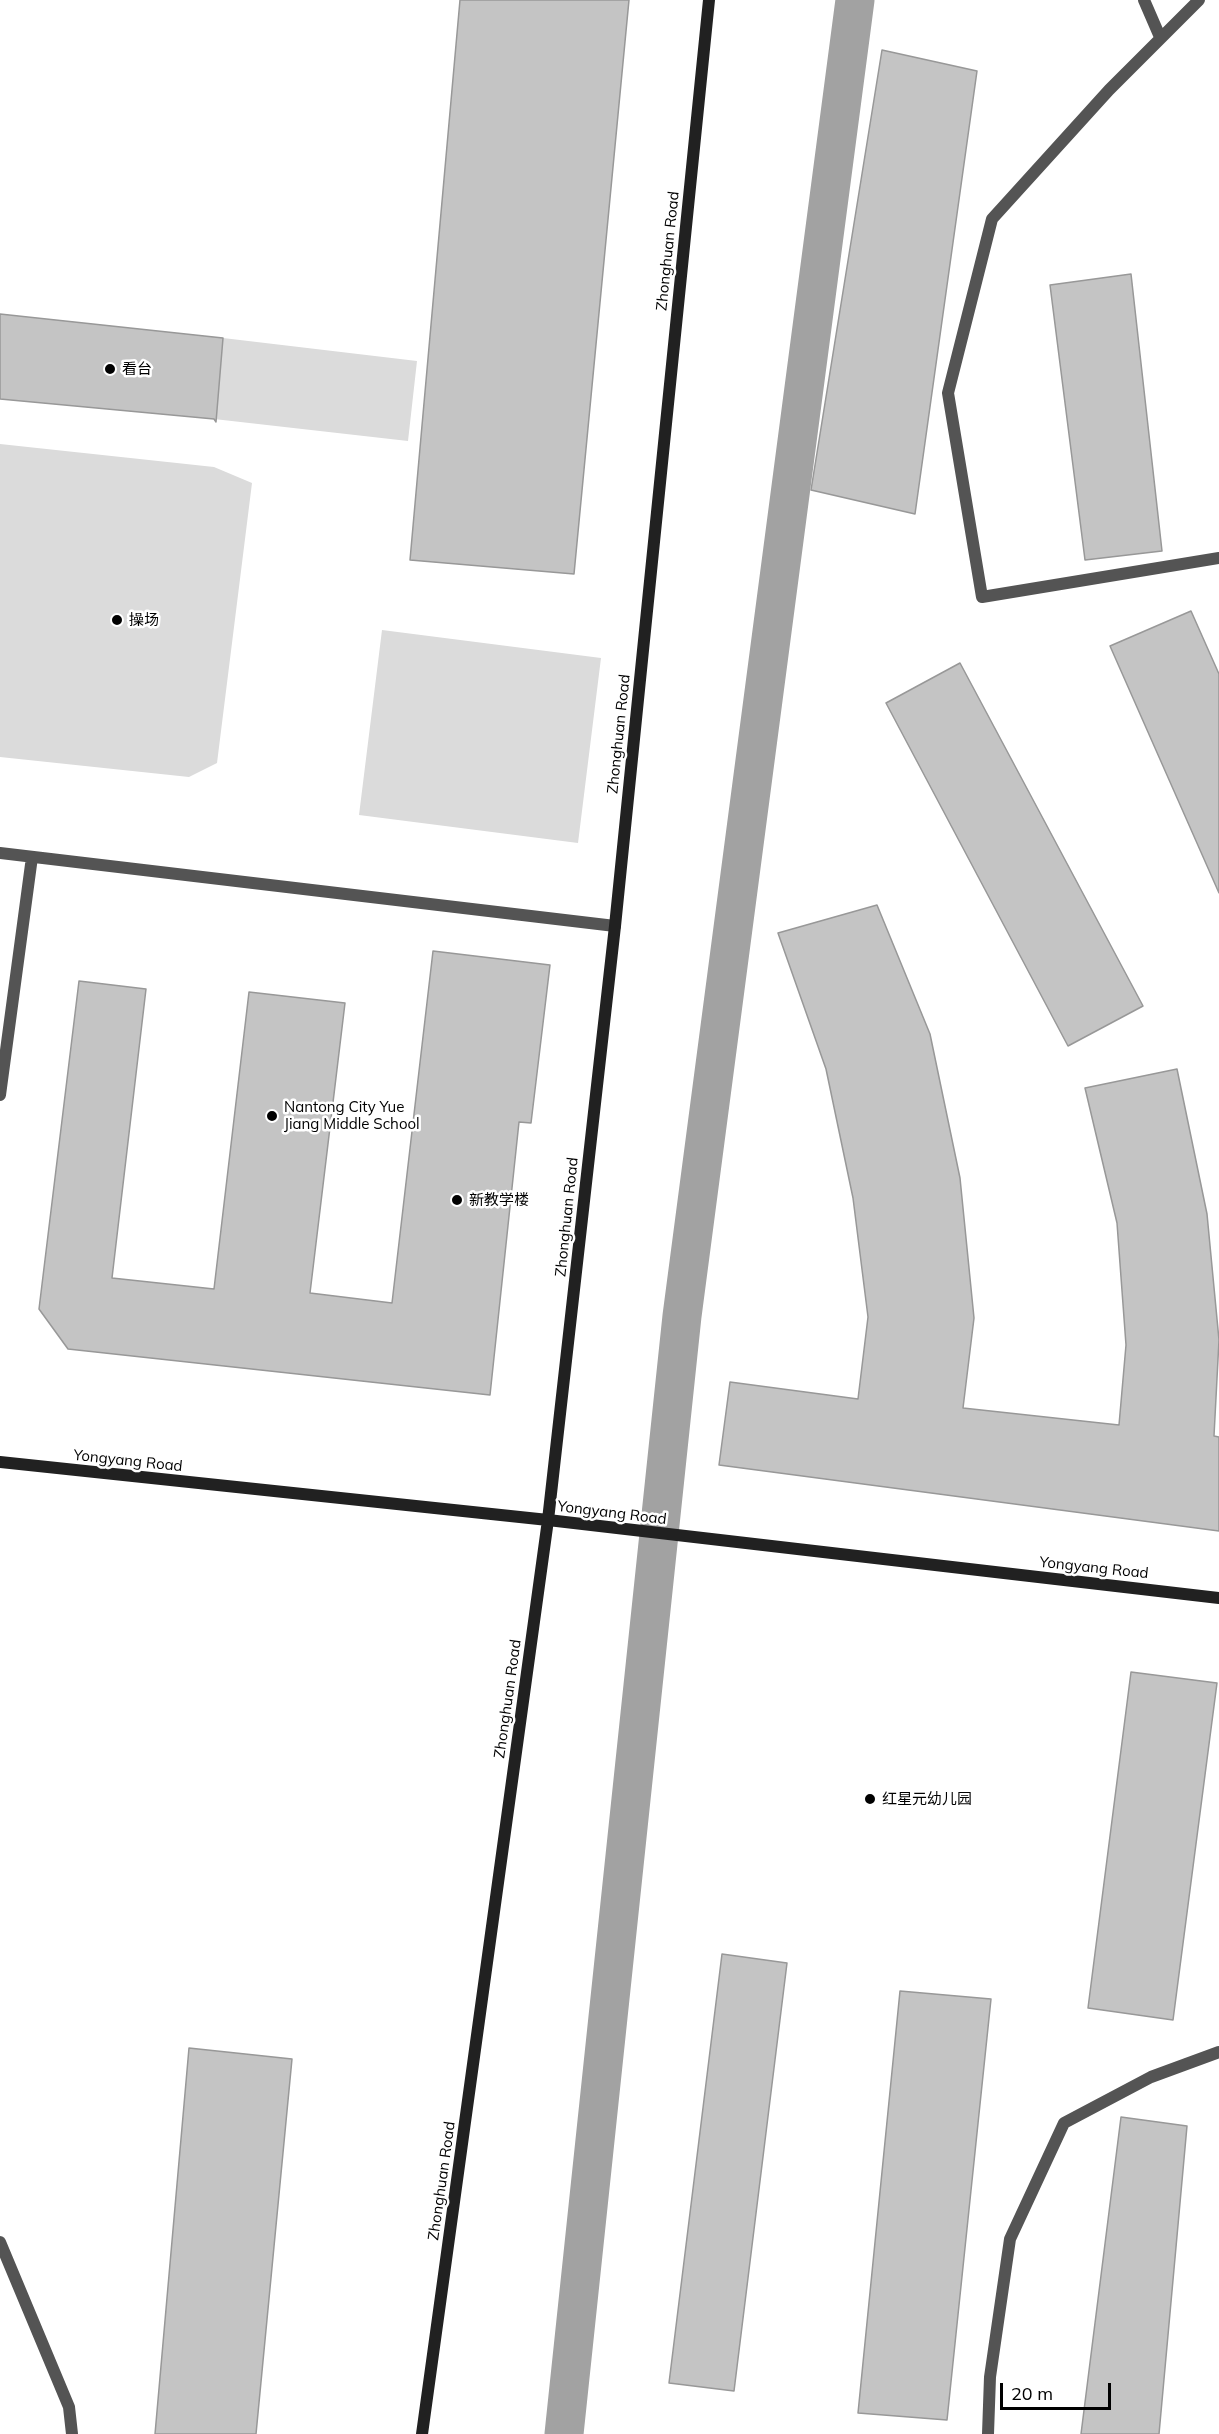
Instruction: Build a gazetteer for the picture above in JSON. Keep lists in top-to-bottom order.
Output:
{
  "streets": {
    "street": ["Zhonghuan Road", "Yongyang Road"]
  },
  "crossings": [
    ["Zhonghuan Road", "Yongyang Road"]
  ],
  "places": [
    "看台",
    "操场",
    "Nantong City Yue Jiang Middle School",
    "新教学楼",
    "红星元幼儿园"
  ],
  "scale_bar": "20 m"
}
